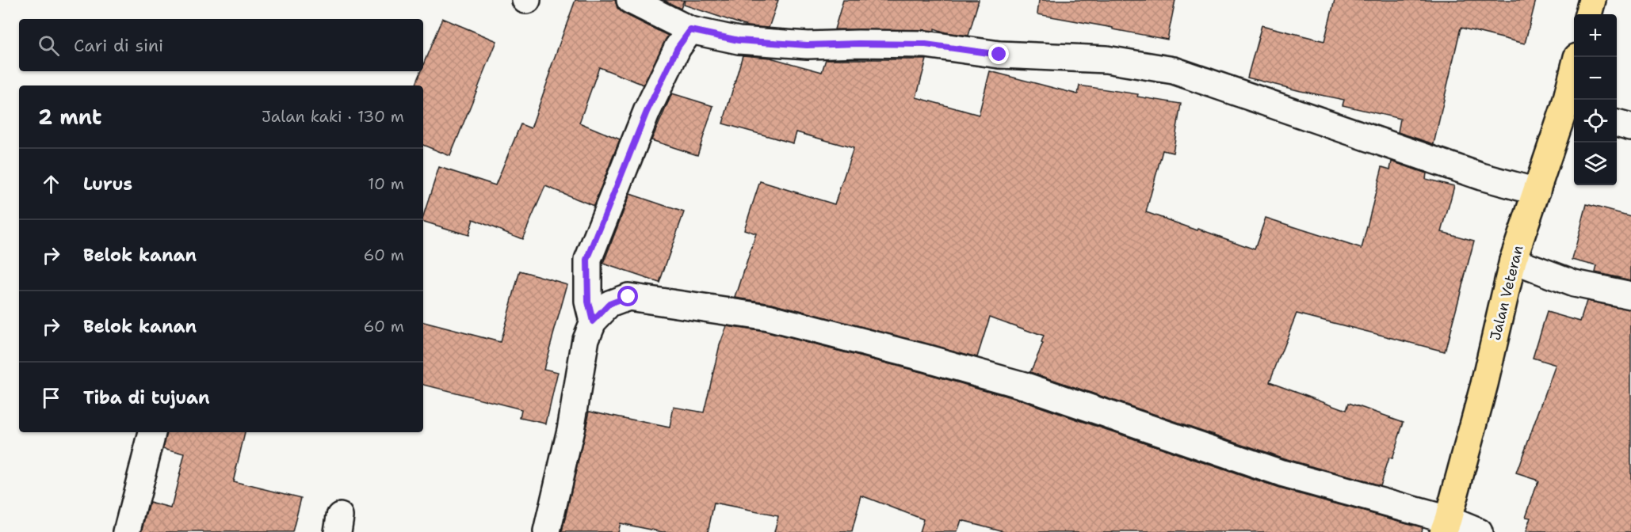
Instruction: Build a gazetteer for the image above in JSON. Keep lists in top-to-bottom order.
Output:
{
  "streets": {
    "highway": ["Jalan Veteran"]
  },
  "page": {
    "map_buttons": ["+", "−"],
    "search": "Cari di sini",
    "heading": ["2 mnt", "Jalan kaki · 130 m"],
    "list": [
      ["Lurus", "10 m"],
      ["Belok kanan", "60 m"],
      ["Belok kanan", "60 m"],
      "Tiba di tujuan"
    ]
  }
}
